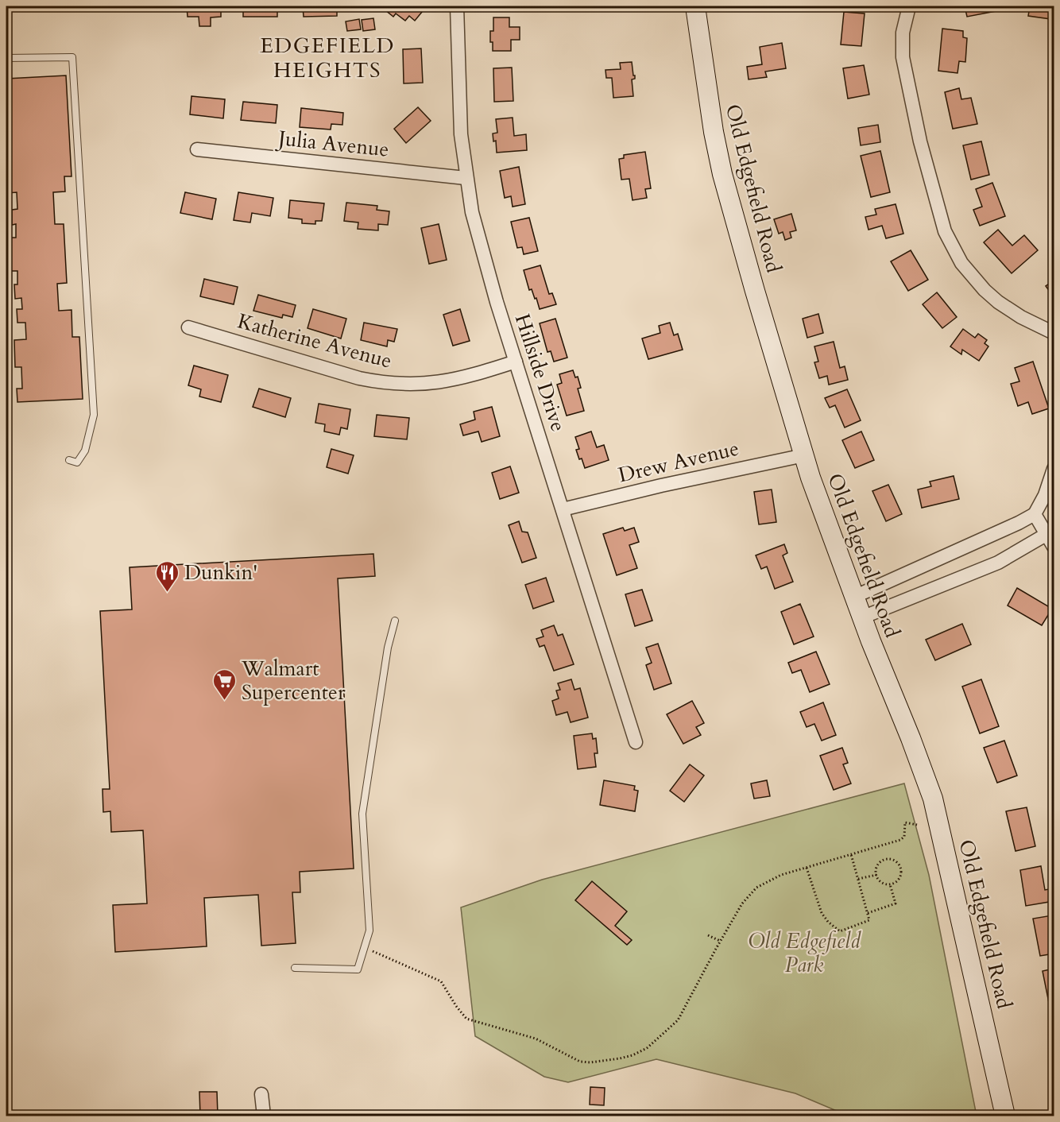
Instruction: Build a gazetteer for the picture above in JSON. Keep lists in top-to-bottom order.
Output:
{
  "streets": {
    "street": [
      "Julia Avenue",
      "Old Edgefield Road",
      "Katherine Avenue",
      "Hillside Drive",
      "Drew Avenue"
    ]
  },
  "crossings": [
    ["Julia Avenue", "Hillside Drive"],
    ["Old Edgefield Road", "Drew Avenue"],
    ["Katherine Avenue", "Hillside Drive"],
    ["Hillside Drive", "Drew Avenue"]
  ],
  "districts": ["EDGEFIELD HEIGHTS"],
  "parks": ["Old Edgefield Park"],
  "places": {
    "restaurant": ["Dunkin'"],
    "supermarket": ["Walmart Supercenter"]
  }
}
